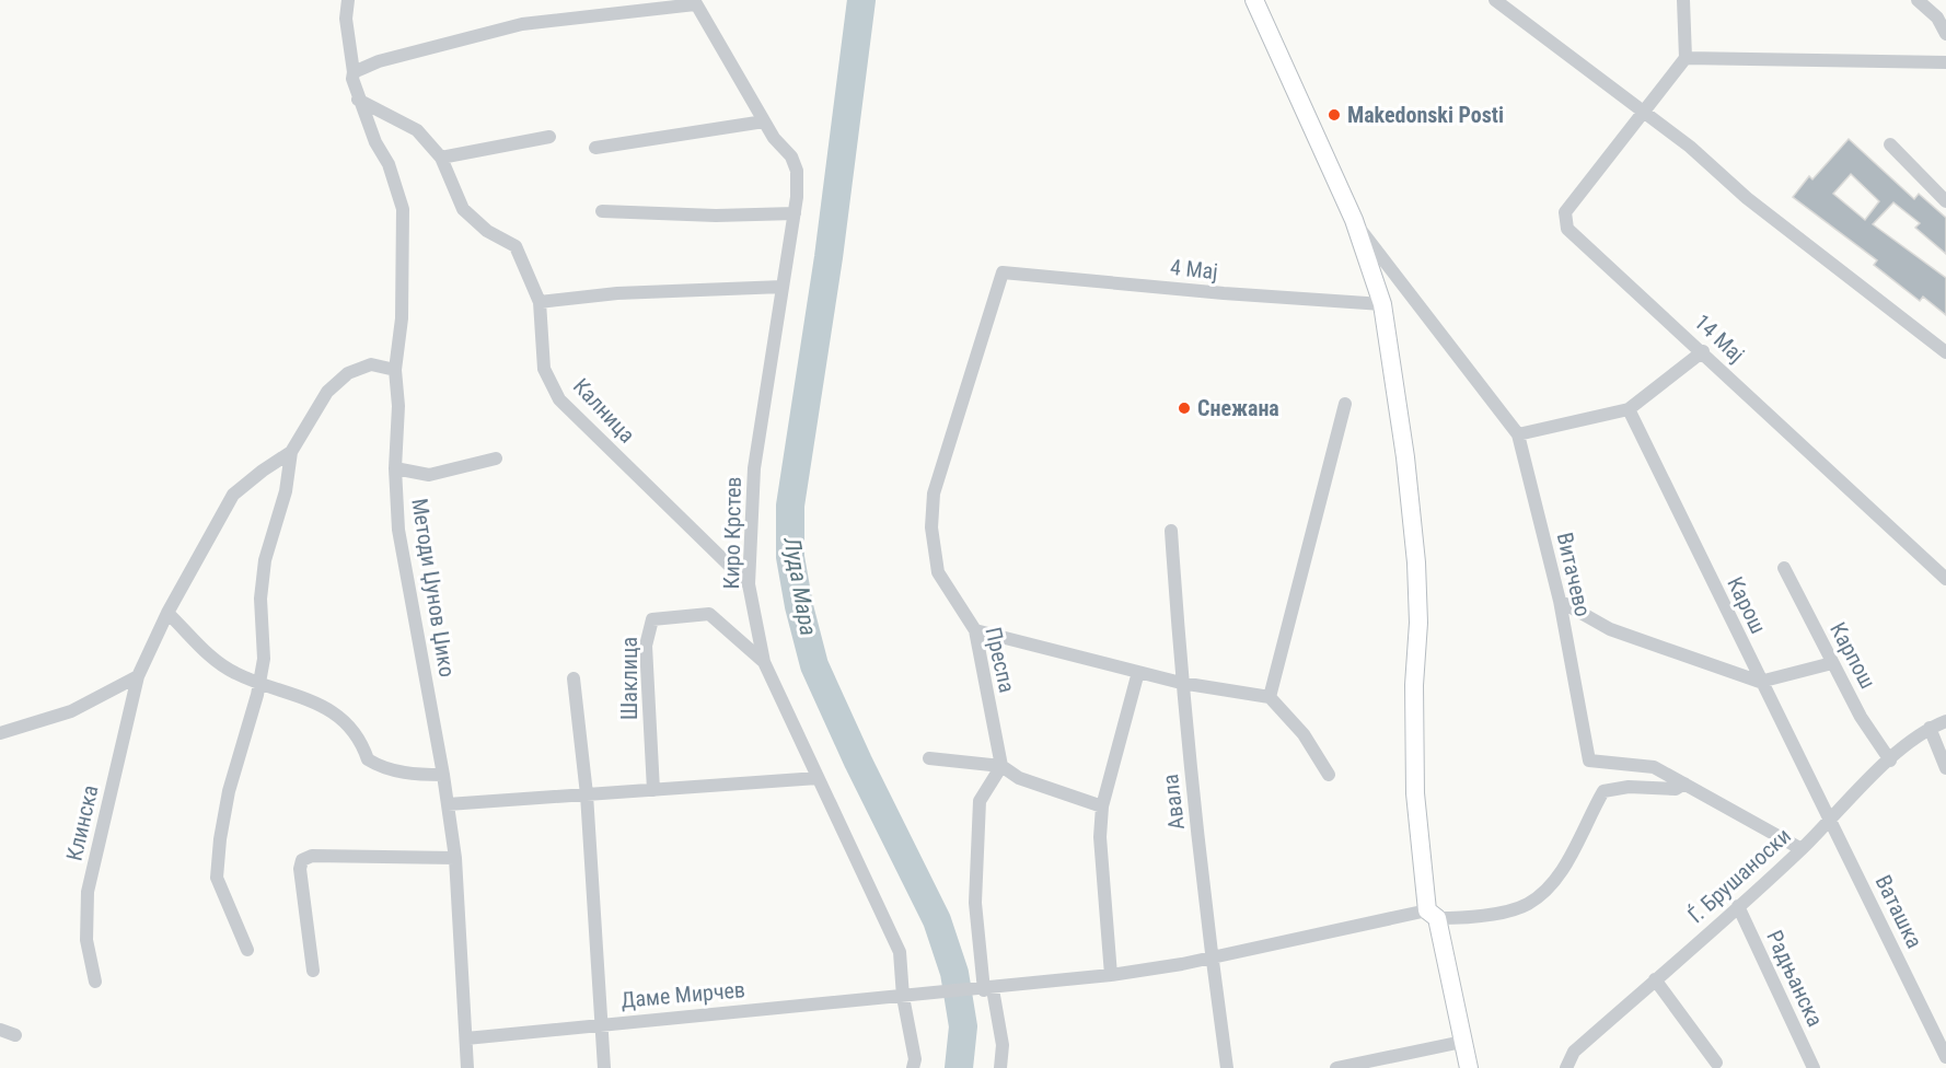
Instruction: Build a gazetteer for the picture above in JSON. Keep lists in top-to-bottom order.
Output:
{
  "streets": {
    "street": [
      "4 Мај",
      "14 Мај",
      "Калница",
      "Киро Крстев",
      "Витачево",
      "Методи Џунов Џико",
      "Карош",
      "Карпош",
      "Преспа",
      "Шаклица",
      "Авала",
      "Клинска",
      "Ѓ. Брушаноски",
      "Ваташка",
      "Радњанска",
      "Даме Мирчев"
    ]
  },
  "crossings": [
    ["4 Мај", "Преспа"],
    ["Калница", "Киро Крстев"],
    ["Калница", "Методи Џунов Џико"],
    ["Киро Крстев", "Шаклица"],
    ["Киро Крстев", "Даме Мирчев"],
    ["Витачево", "Ѓ. Брушаноски"],
    ["Витачево", "Даме Мирчев"],
    ["Методи Џунов Џико", "Даме Мирчев"],
    ["Карош", "Ѓ. Брушаноски"],
    ["Карош", "Ваташка"],
    ["Карпош", "Ѓ. Брушаноски"],
    ["Авала", "Даме Мирчев"],
    ["Ѓ. Брушаноски", "Ваташка"],
    ["Ѓ. Брушаноски", "Радњанска"]
  ],
  "water": ["Луда Мара"],
  "places": ["Makedonski Posti", "Снежана"]
}
